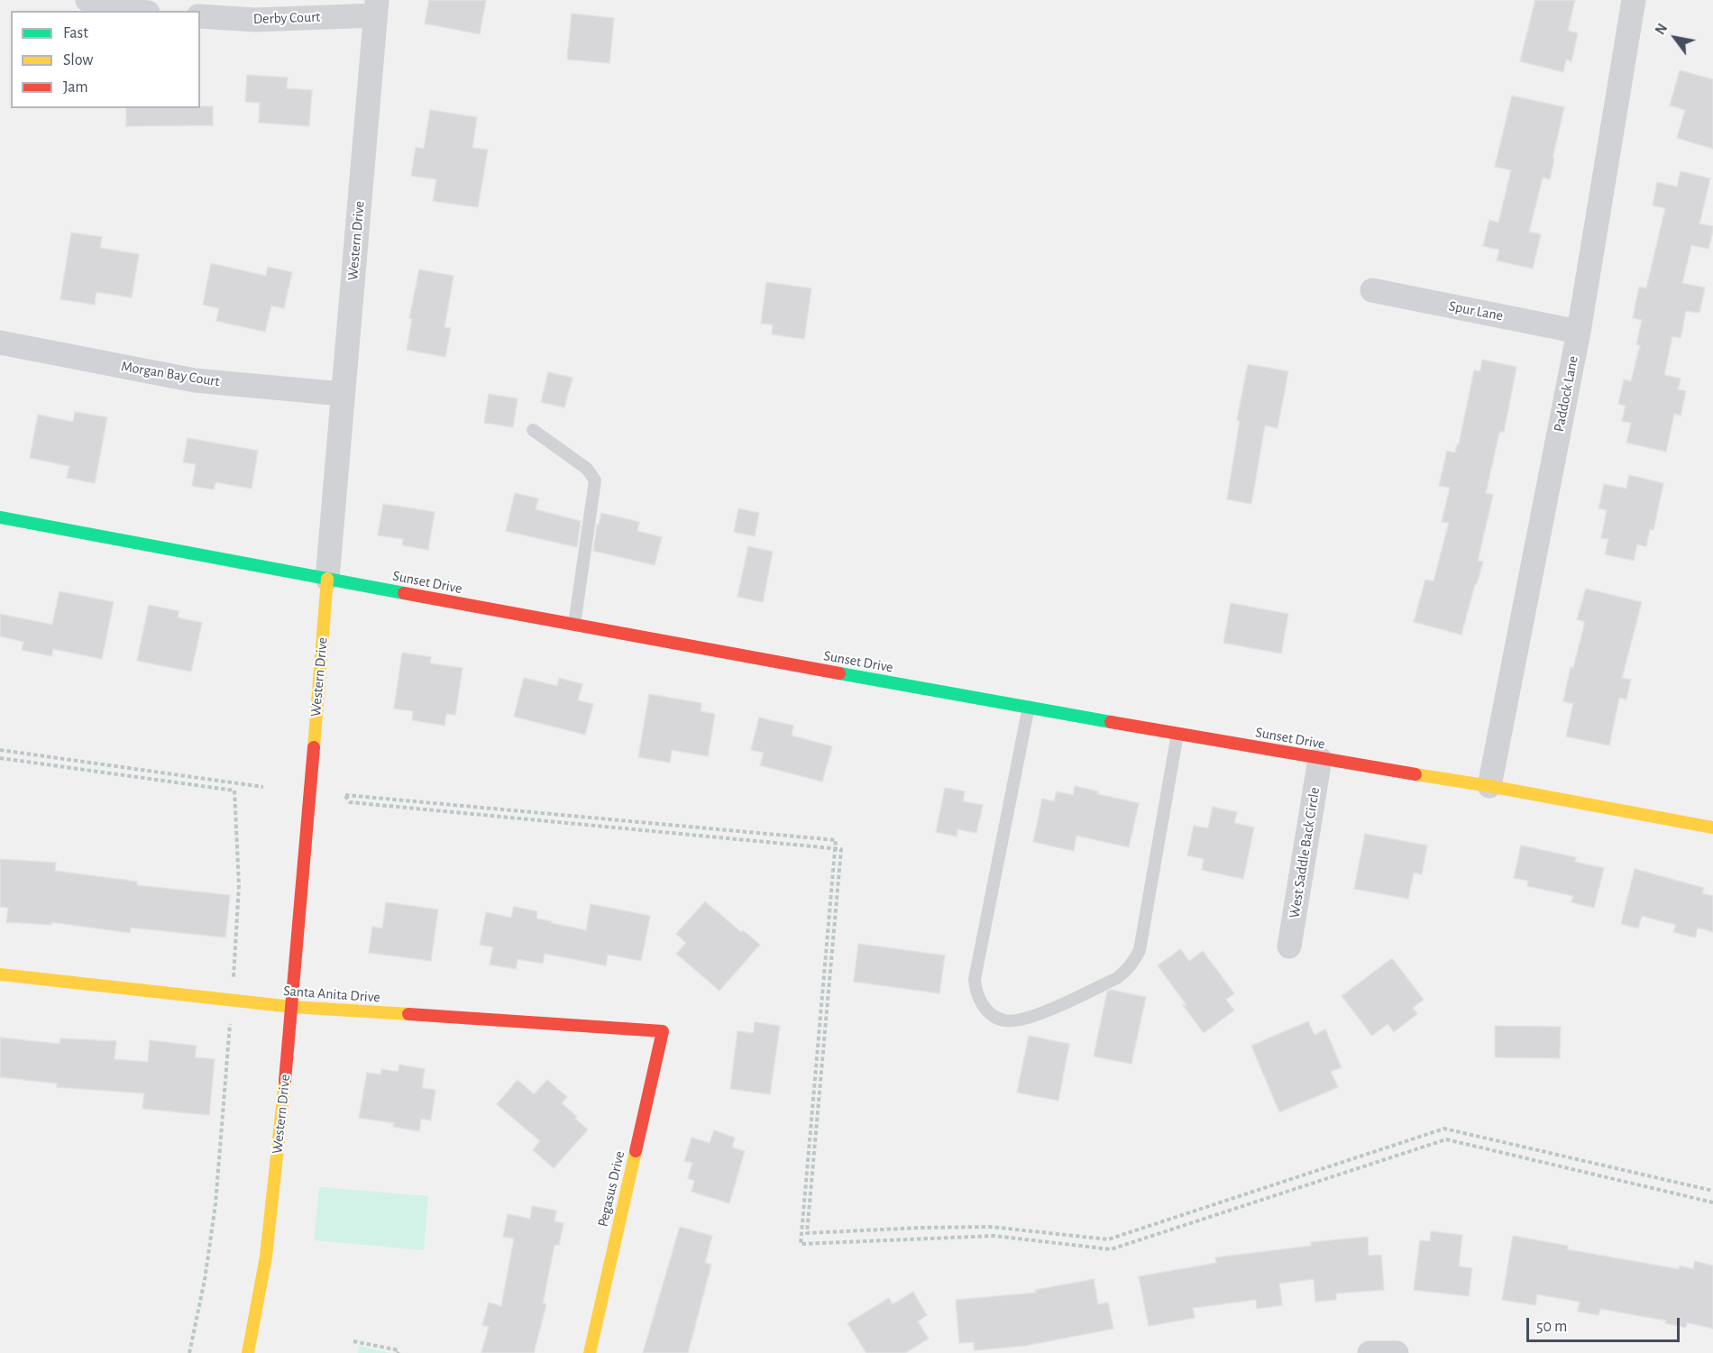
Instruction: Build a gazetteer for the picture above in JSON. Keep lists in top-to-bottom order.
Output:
{
  "streets": {
    "street": [
      "Derby Court",
      "Western Drive",
      "Spur Lane",
      "Morgan Bay Court",
      "Paddock Lane",
      "Sunset Drive",
      "West Saddle Back Circle",
      "Santa Anita Drive",
      "Pegasus Drive"
    ]
  },
  "crossings": [
    ["Derby Court", "Western Drive"],
    ["Western Drive", "Morgan Bay Court"],
    ["Western Drive", "Sunset Drive"],
    ["Western Drive", "Santa Anita Drive"],
    ["Spur Lane", "Paddock Lane"],
    ["Paddock Lane", "Sunset Drive"],
    ["Sunset Drive", "West Saddle Back Circle"],
    ["Santa Anita Drive", "Pegasus Drive"]
  ],
  "legend": ["Fast", "Slow", "Jam"],
  "scale_bar": "50 m",
  "north": "top left"
}
